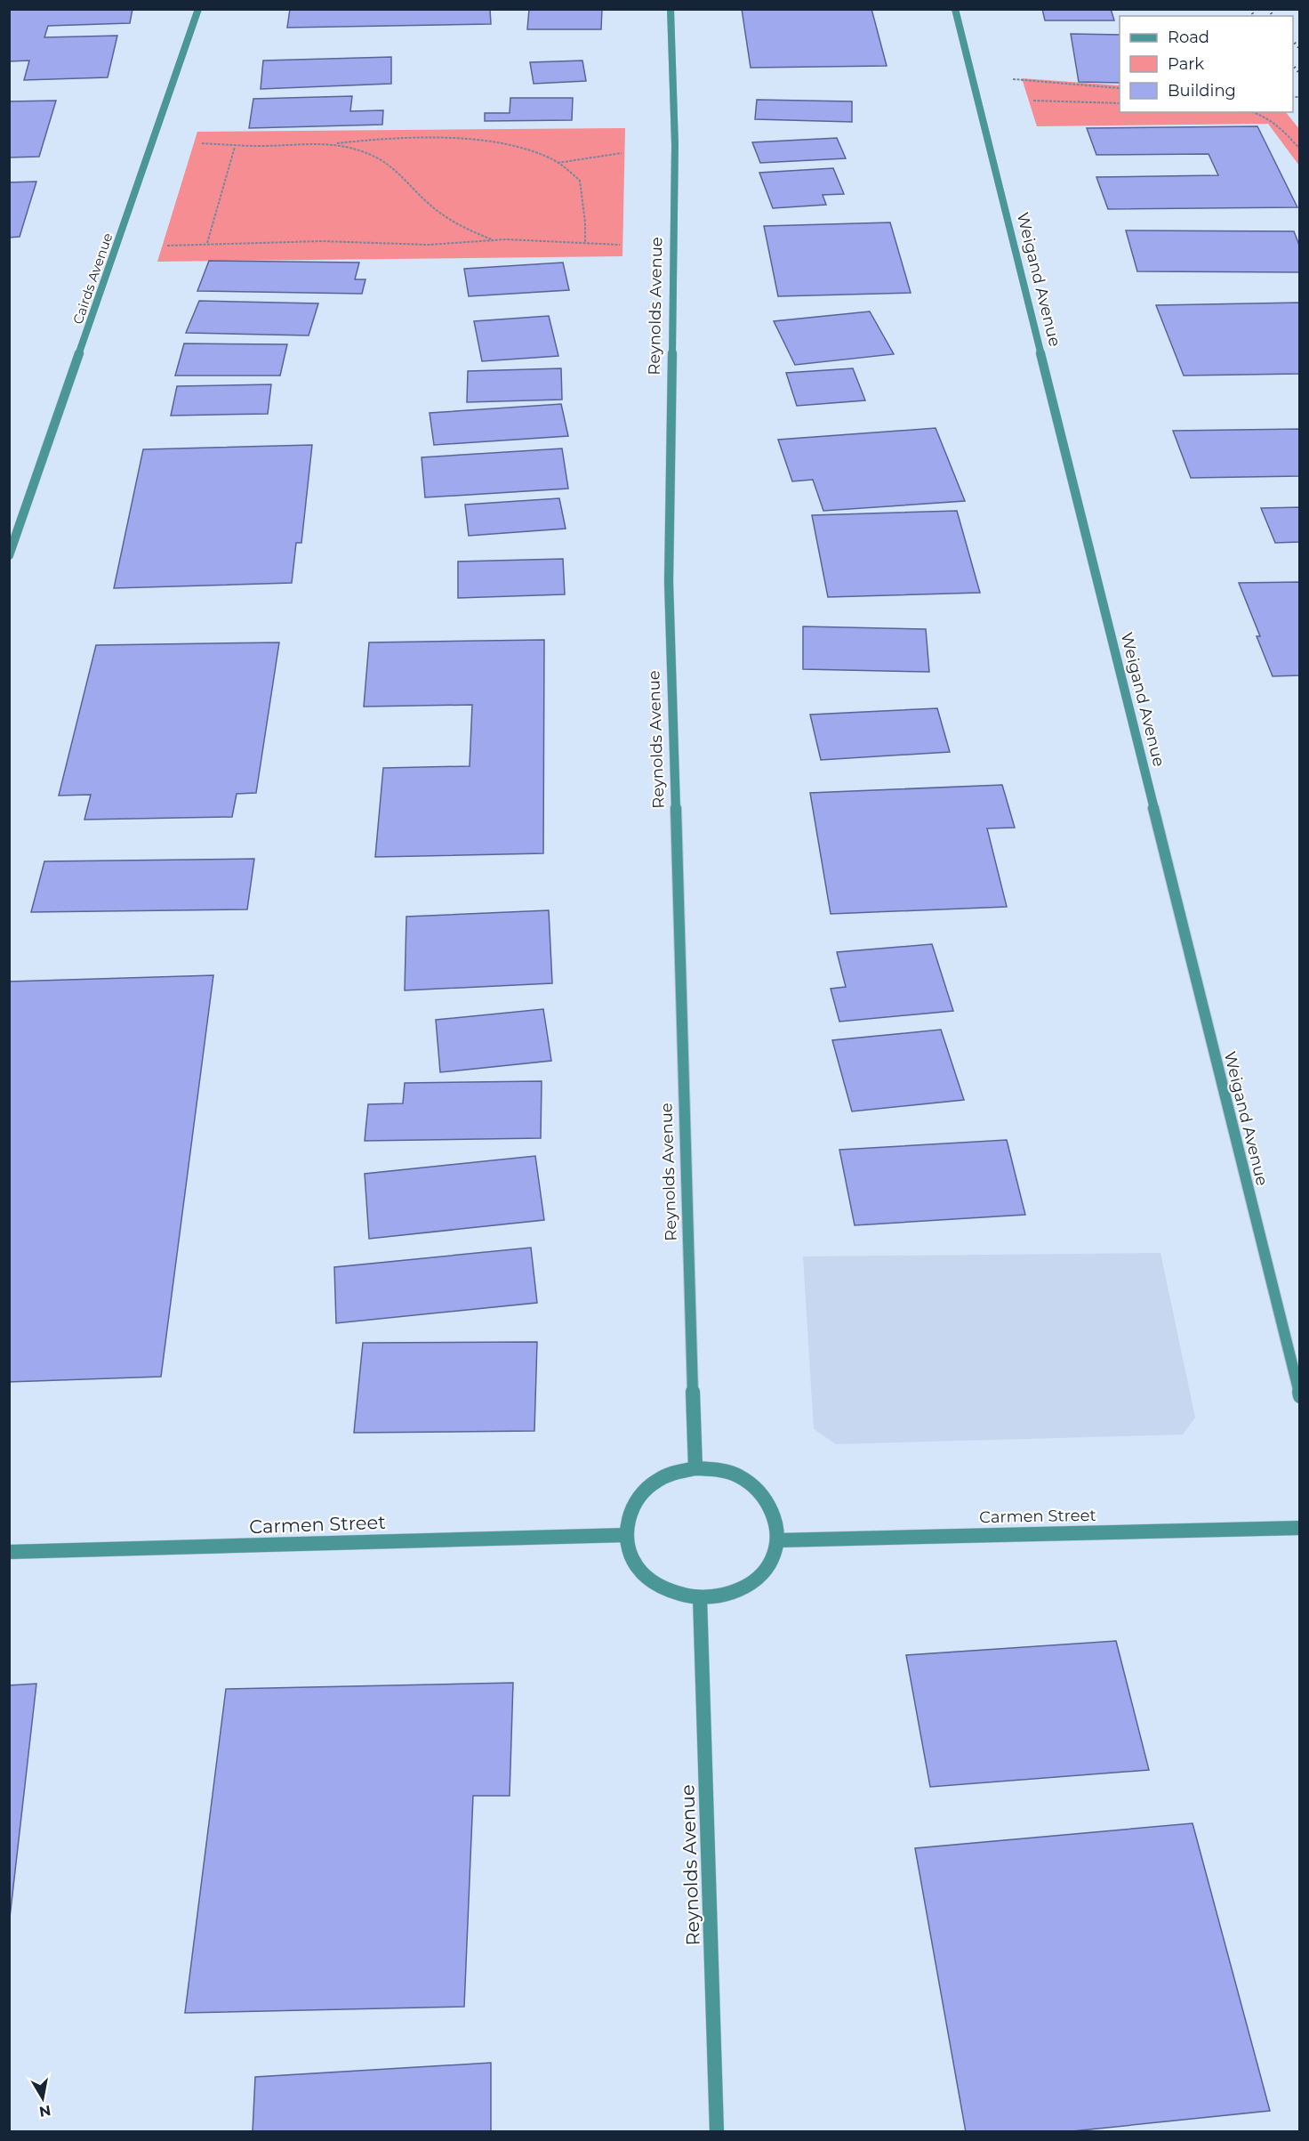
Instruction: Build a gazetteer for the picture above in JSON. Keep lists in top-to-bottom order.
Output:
{
  "streets": {
    "street": [
      "Cairds Avenue",
      "Weigand Avenue",
      "Reynolds Avenue",
      "Carmen Street"
    ]
  },
  "crossings": [
    ["Reynolds Avenue", "Carmen Street"]
  ],
  "legend": ["Road", "Park", "Building"],
  "north": "bottom"
}
